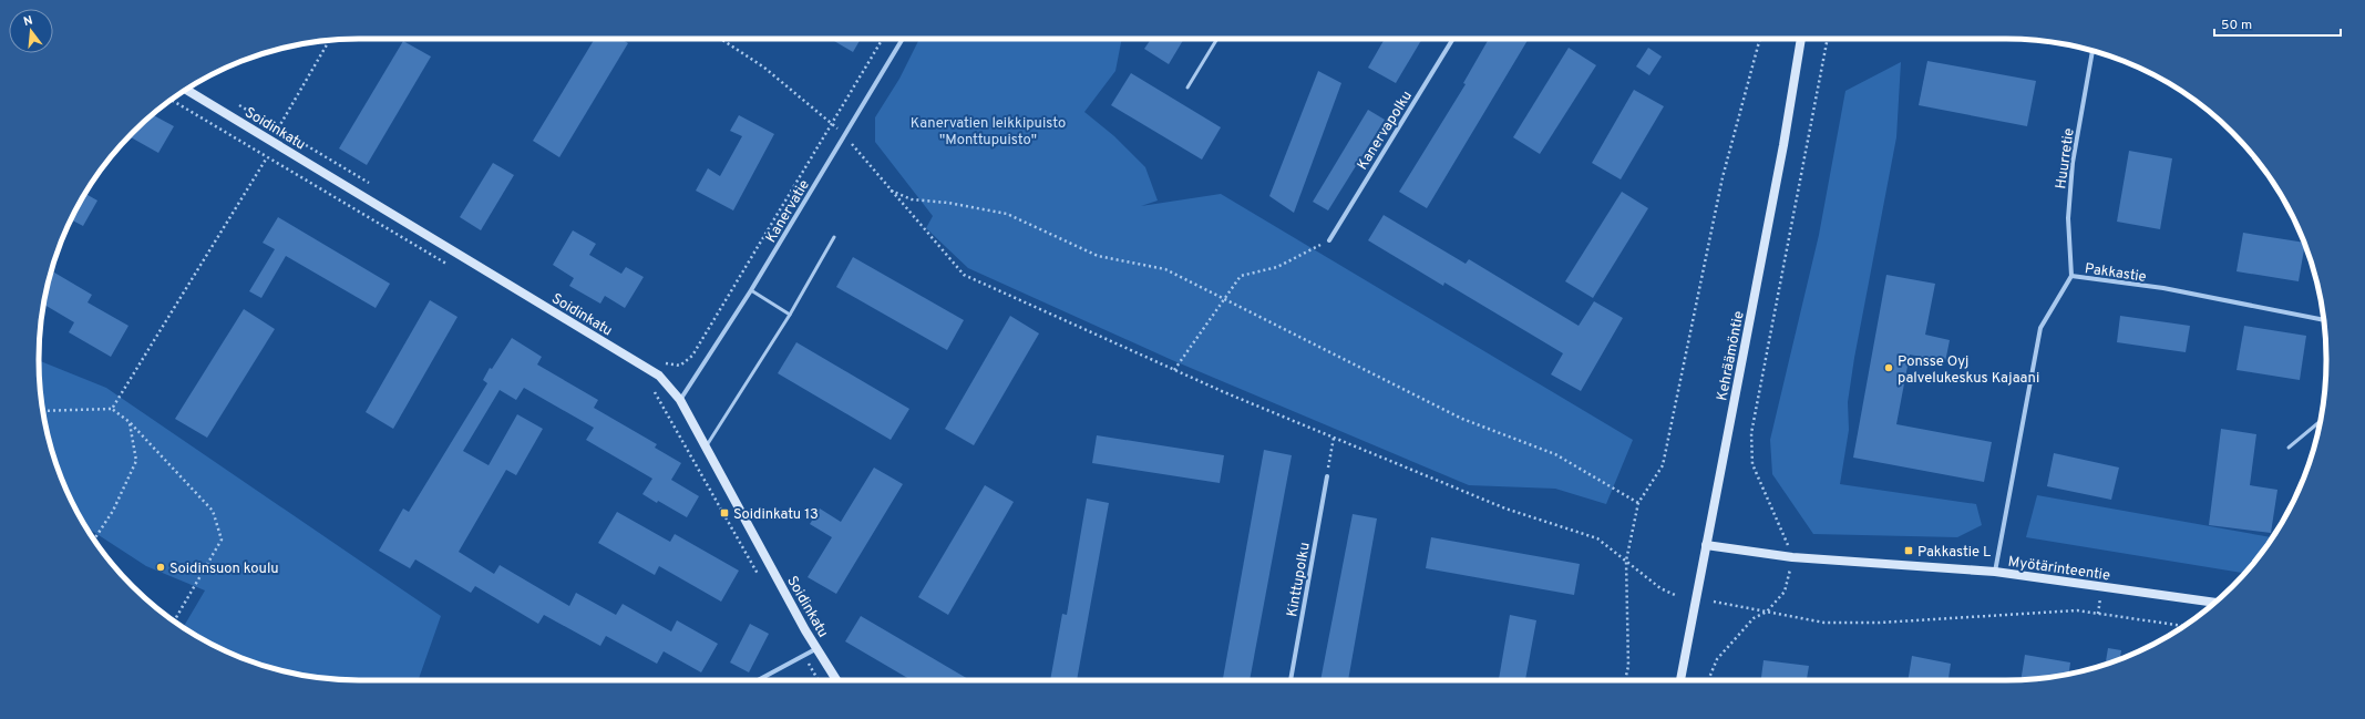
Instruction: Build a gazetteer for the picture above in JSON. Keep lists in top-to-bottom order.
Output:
{
  "streets": {
    "street": [
      "Soidinkatu",
      "Kanervapolku",
      "Huurretie",
      "Kanervatie",
      "Pakkastie",
      "Kehräämöntie",
      "Myötärinteentie",
      "Kinttupolku"
    ]
  },
  "crossings": [
    ["Soidinkatu", "Kanervatie"],
    ["Huurretie", "Pakkastie"],
    ["Pakkastie", "Myötärinteentie"],
    ["Kehräämöntie", "Myötärinteentie"]
  ],
  "parks": ["Kanervatien leikkipuisto \"Monttupuisto\""],
  "places": {
    "other": ["Ponsse Oyj palvelukeskus Kajaani", "Soidinsuon koulu"],
    "transit": ["Soidinkatu 13", "Pakkastie L"]
  },
  "scale_bar": "50 m",
  "north": "top"
}
